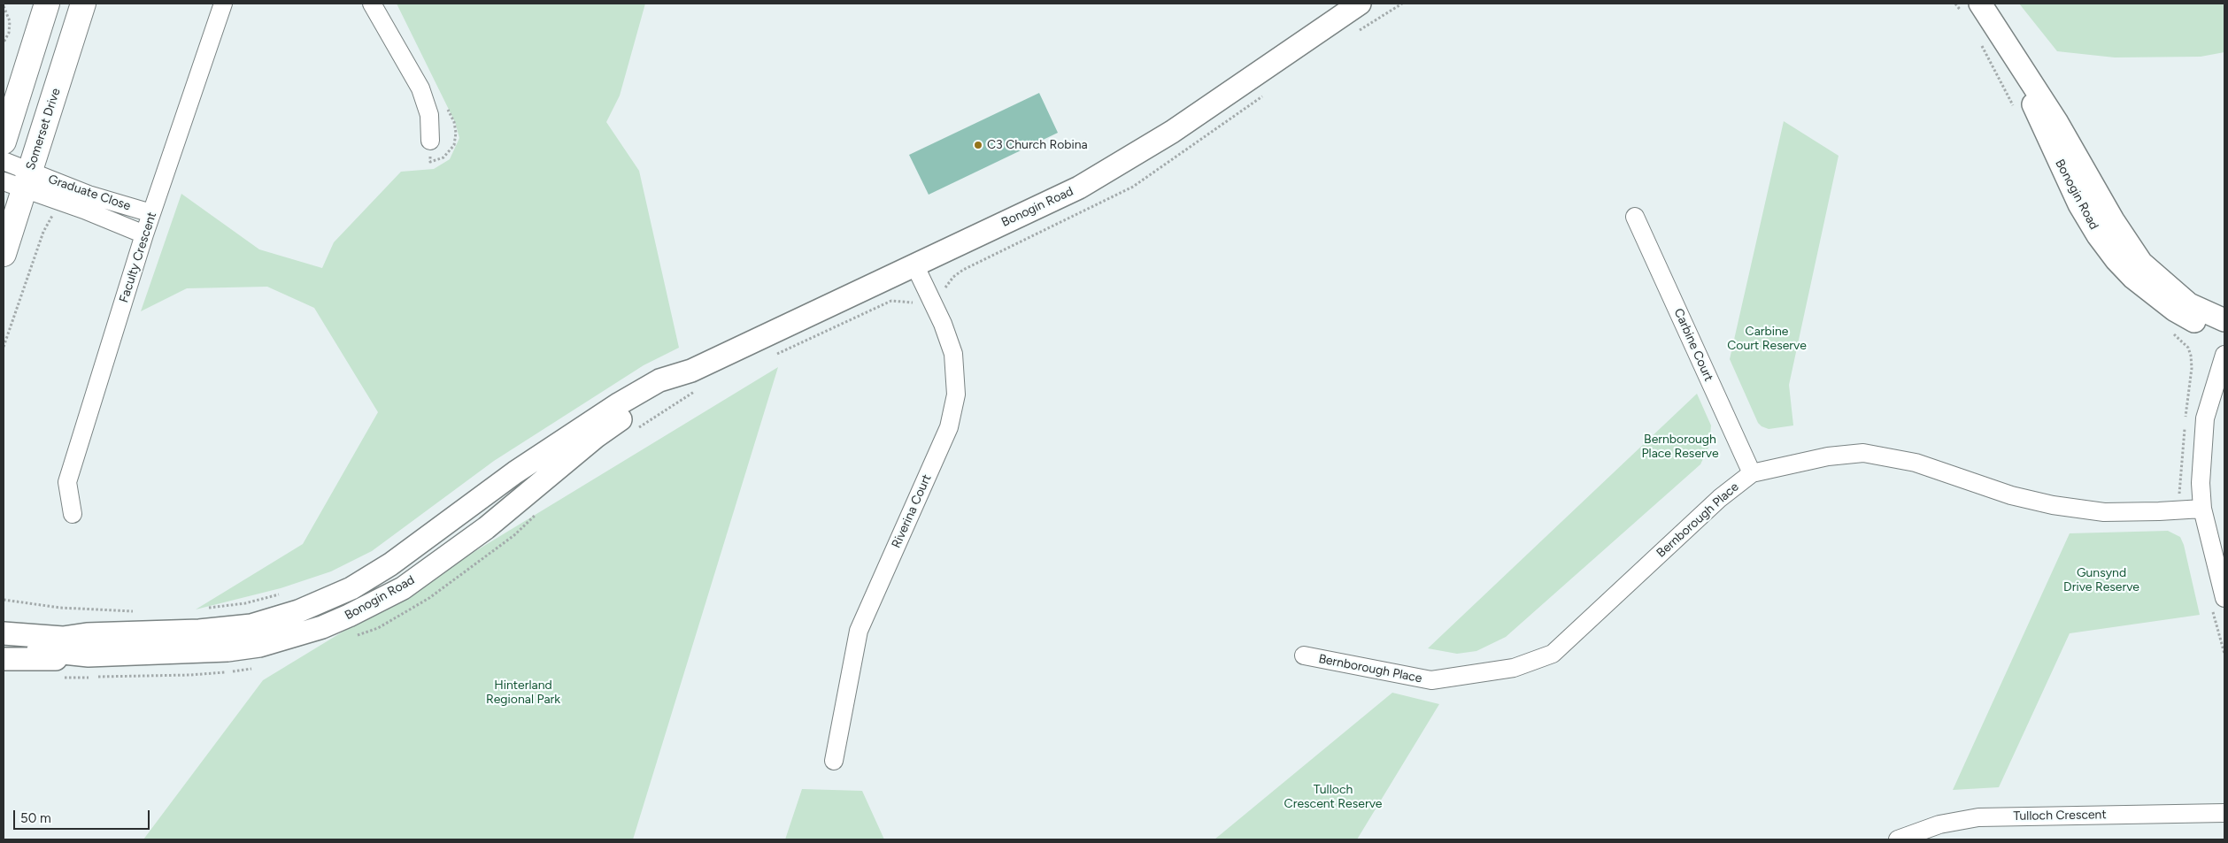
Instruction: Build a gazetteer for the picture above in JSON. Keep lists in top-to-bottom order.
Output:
{
  "streets": {
    "main road": ["Somerset Drive"],
    "street": [
      "Graduate Close",
      "Bonogin Road",
      "Faculty Crescent",
      "Carbine Court",
      "Riverina Court",
      "Bernborough Place",
      "Tulloch Crescent"
    ]
  },
  "crossings": [
    ["Somerset Drive", "Graduate Close"],
    ["Graduate Close", "Faculty Crescent"],
    ["Bonogin Road", "Riverina Court"],
    ["Carbine Court", "Bernborough Place"]
  ],
  "parks": [
    "Carbine Court Reserve",
    "Bernborough Place Reserve",
    "Gunsynd Drive Reserve",
    "Hinterland Regional Park",
    "Tulloch Crescent Reserve"
  ],
  "places": ["C3 Church Robina"],
  "scale_bar": "50 m"
}
